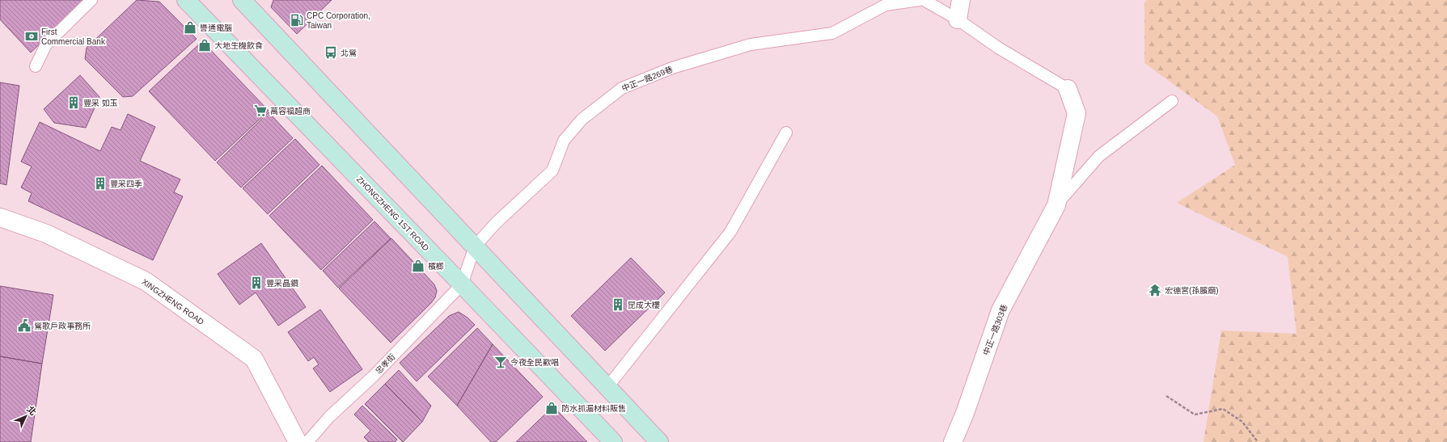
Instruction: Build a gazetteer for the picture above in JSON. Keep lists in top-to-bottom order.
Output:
{
  "streets": {
    "main road": ["ZHONGZHENG 1ST ROAD"],
    "street": ["XINGZHENG ROAD", "中正一路303巷"],
    "lane": ["中正一路269巷", "忠孝街"]
  },
  "crossings": [
    ["中正一路269巷", "ZHONGZHENG 1ST ROAD"],
    ["中正一路269巷", "忠孝街"],
    ["ZHONGZHENG 1ST ROAD", "忠孝街"]
  ],
  "places": {
    "fuel station": ["CPC Corporation, Taiwan"],
    "shop": [
      "譽通電腦",
      "大地生機飲食",
      "檳榔",
      "防水抓漏材料販售"
    ],
    "bank": ["First Commercial Bank"],
    "bus stop": ["北鶯"],
    "building": [
      "豐采 如玉",
      "豐采四季",
      "豐采晶鑽",
      "昆成大樓"
    ],
    "supermarket": ["萬容福超商"],
    "temple": ["宏德宮(孫臏廟)"],
    "public building": ["鶯歌戶政事務所"],
    "bar": ["今夜全民歡唱"]
  },
  "north": "top right"
}
